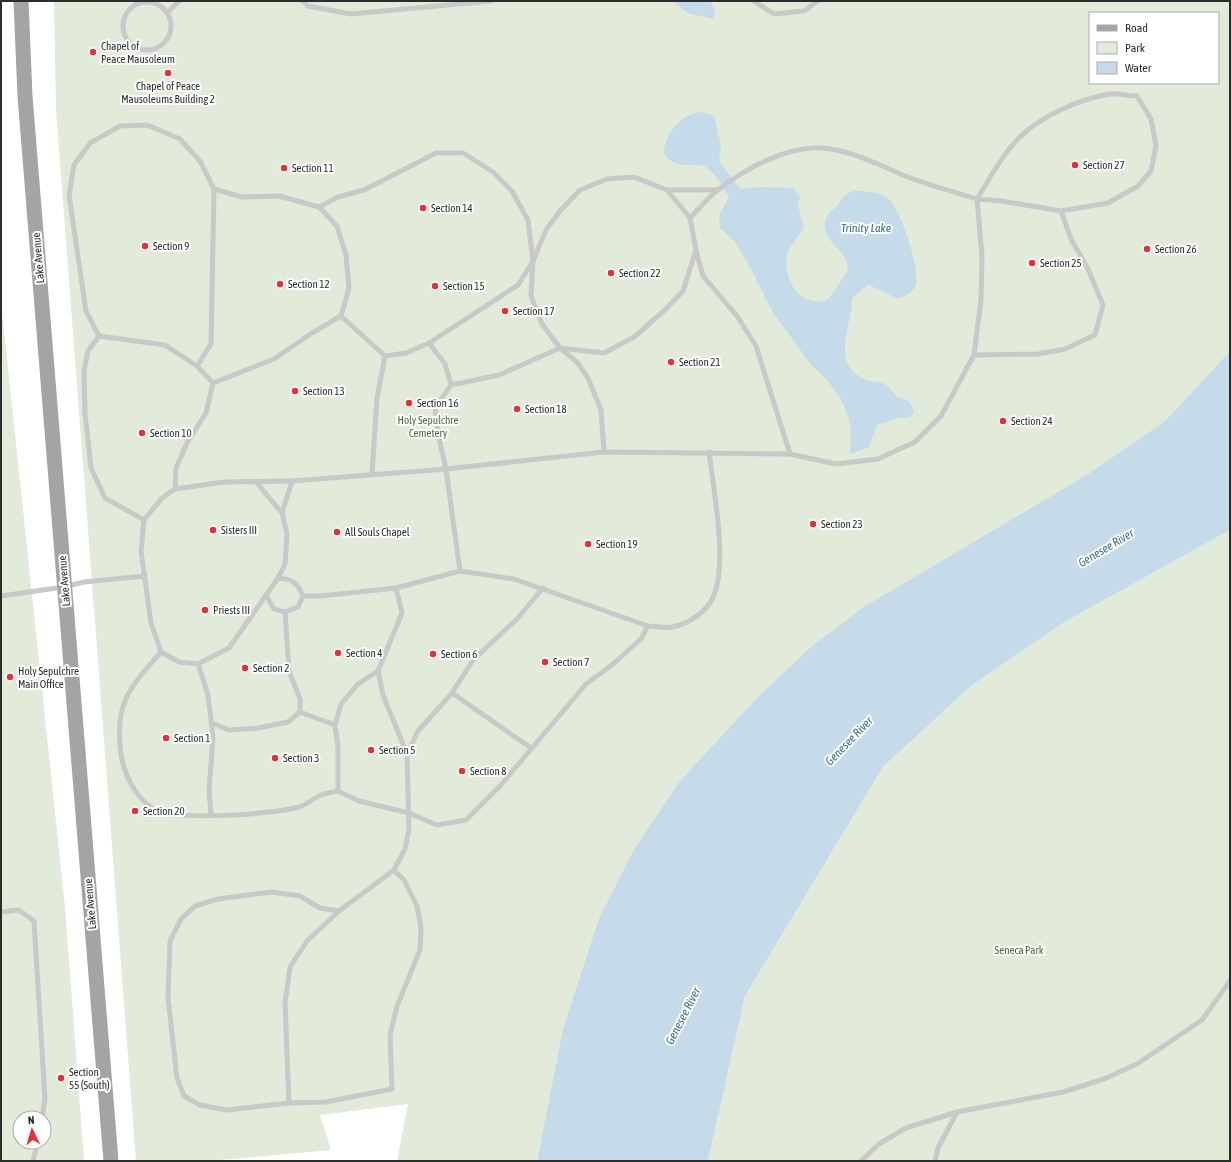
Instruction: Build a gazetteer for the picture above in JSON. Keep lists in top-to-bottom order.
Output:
{
  "streets": {
    "main road": ["Lake Avenue"]
  },
  "water": ["Trinity Lake", "Genesee River"],
  "parks": ["Holy Sepulchre Cemetery", "Seneca Park"],
  "places": [
    "Chapel of Peace Mausoleum",
    "Chapel of Peace Mausoleums Building 2",
    "Section 27",
    "Section 11",
    "Section 14",
    "Section 9",
    "Section 26",
    "Section 25",
    "Section 22",
    "Section 12",
    "Section 15",
    "Section 17",
    "Section 21",
    "Section 13",
    "Section 16",
    "Section 18",
    "Section 24",
    "Section 10",
    "Section 23",
    "Sisters III",
    "All Souls Chapel",
    "Section 19",
    "Priests III",
    "Section 4",
    "Section 6",
    "Section 7",
    "Section 2",
    "Holy Sepulchre Main Office",
    "Section 1",
    "Section 5",
    "Section 3",
    "Section 8",
    "Section 20",
    "Section 55 (South)"
  ],
  "legend": ["Road", "Park", "Water"],
  "north": "top"
}
